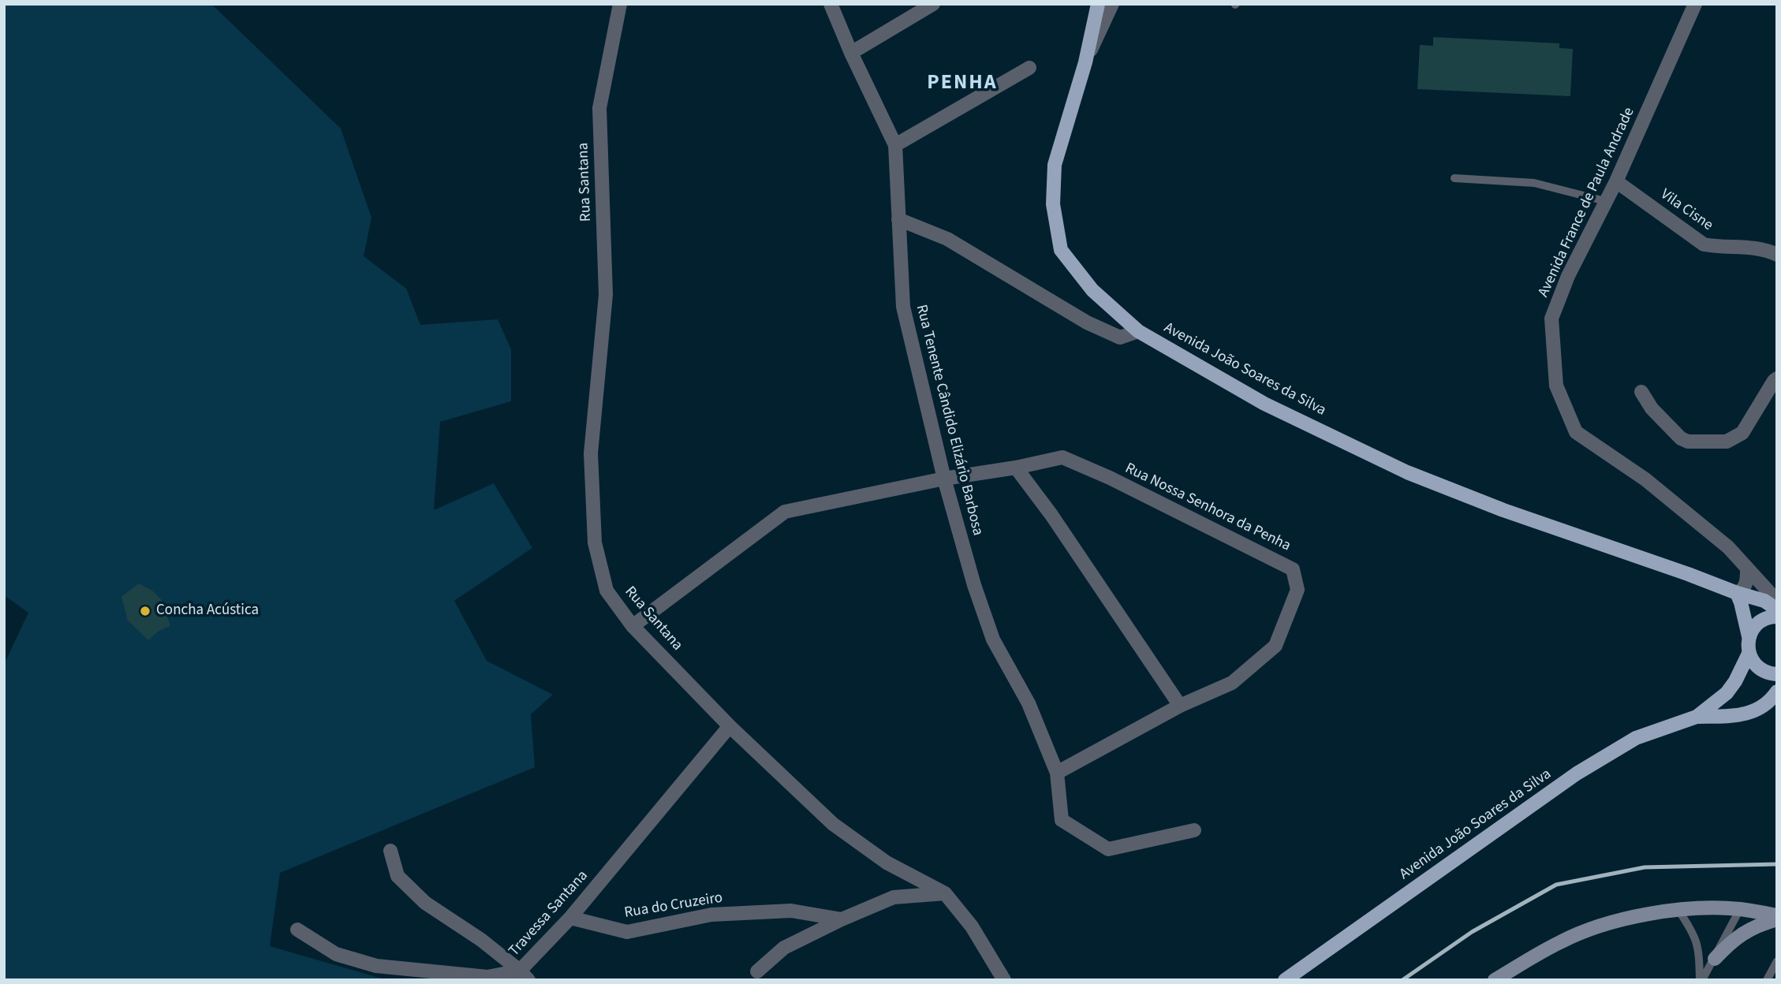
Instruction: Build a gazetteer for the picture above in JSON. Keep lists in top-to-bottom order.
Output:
{
  "streets": {
    "main road": ["Avenida João Soares da Silva"],
    "street": [
      "Rua Santana",
      "Avenida France de Paula Andrade",
      "Vila Cisne",
      "Rua Tenente Cândido Elizário Barbosa",
      "Rua Nossa Senhora da Penha",
      "Rua do Cruzeiro",
      "Travessa Santana"
    ]
  },
  "crossings": [
    ["Rua Santana", "Rua Nossa Senhora da Penha"],
    ["Rua Santana", "Travessa Santana"],
    ["Avenida France de Paula Andrade", "Vila Cisne"],
    ["Rua Tenente Cândido Elizário Barbosa", "Rua Nossa Senhora da Penha"],
    ["Rua do Cruzeiro", "Travessa Santana"]
  ],
  "districts": ["PENHA"],
  "places": ["Concha Acústica"]
}
